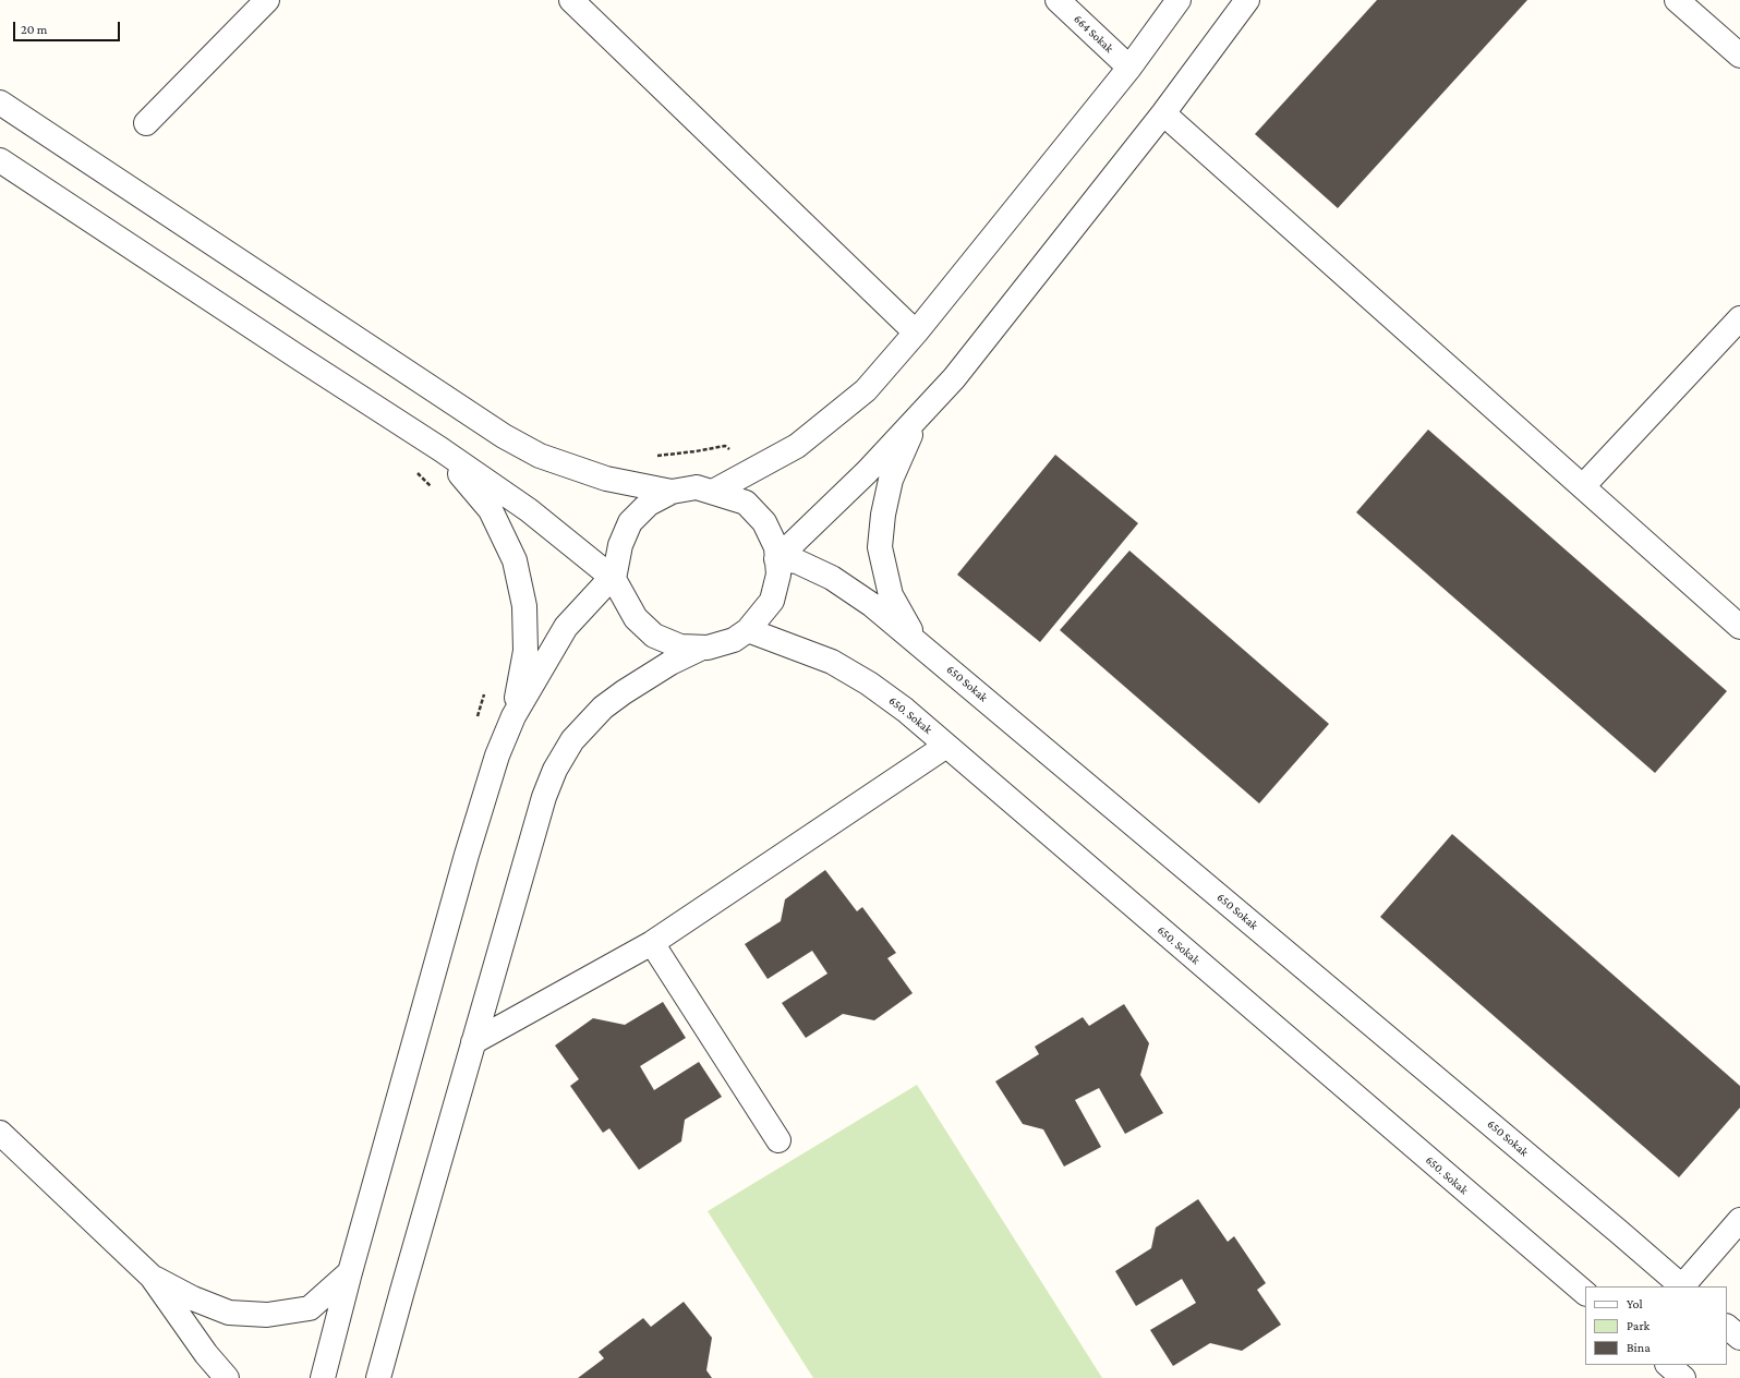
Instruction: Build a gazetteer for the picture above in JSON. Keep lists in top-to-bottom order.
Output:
{
  "streets": {
    "street": ["664 Sokak", "650 Sokak", "650. Sokak"]
  },
  "legend": ["Yol", "Park", "Bina"],
  "scale_bar": "20 m"
}
